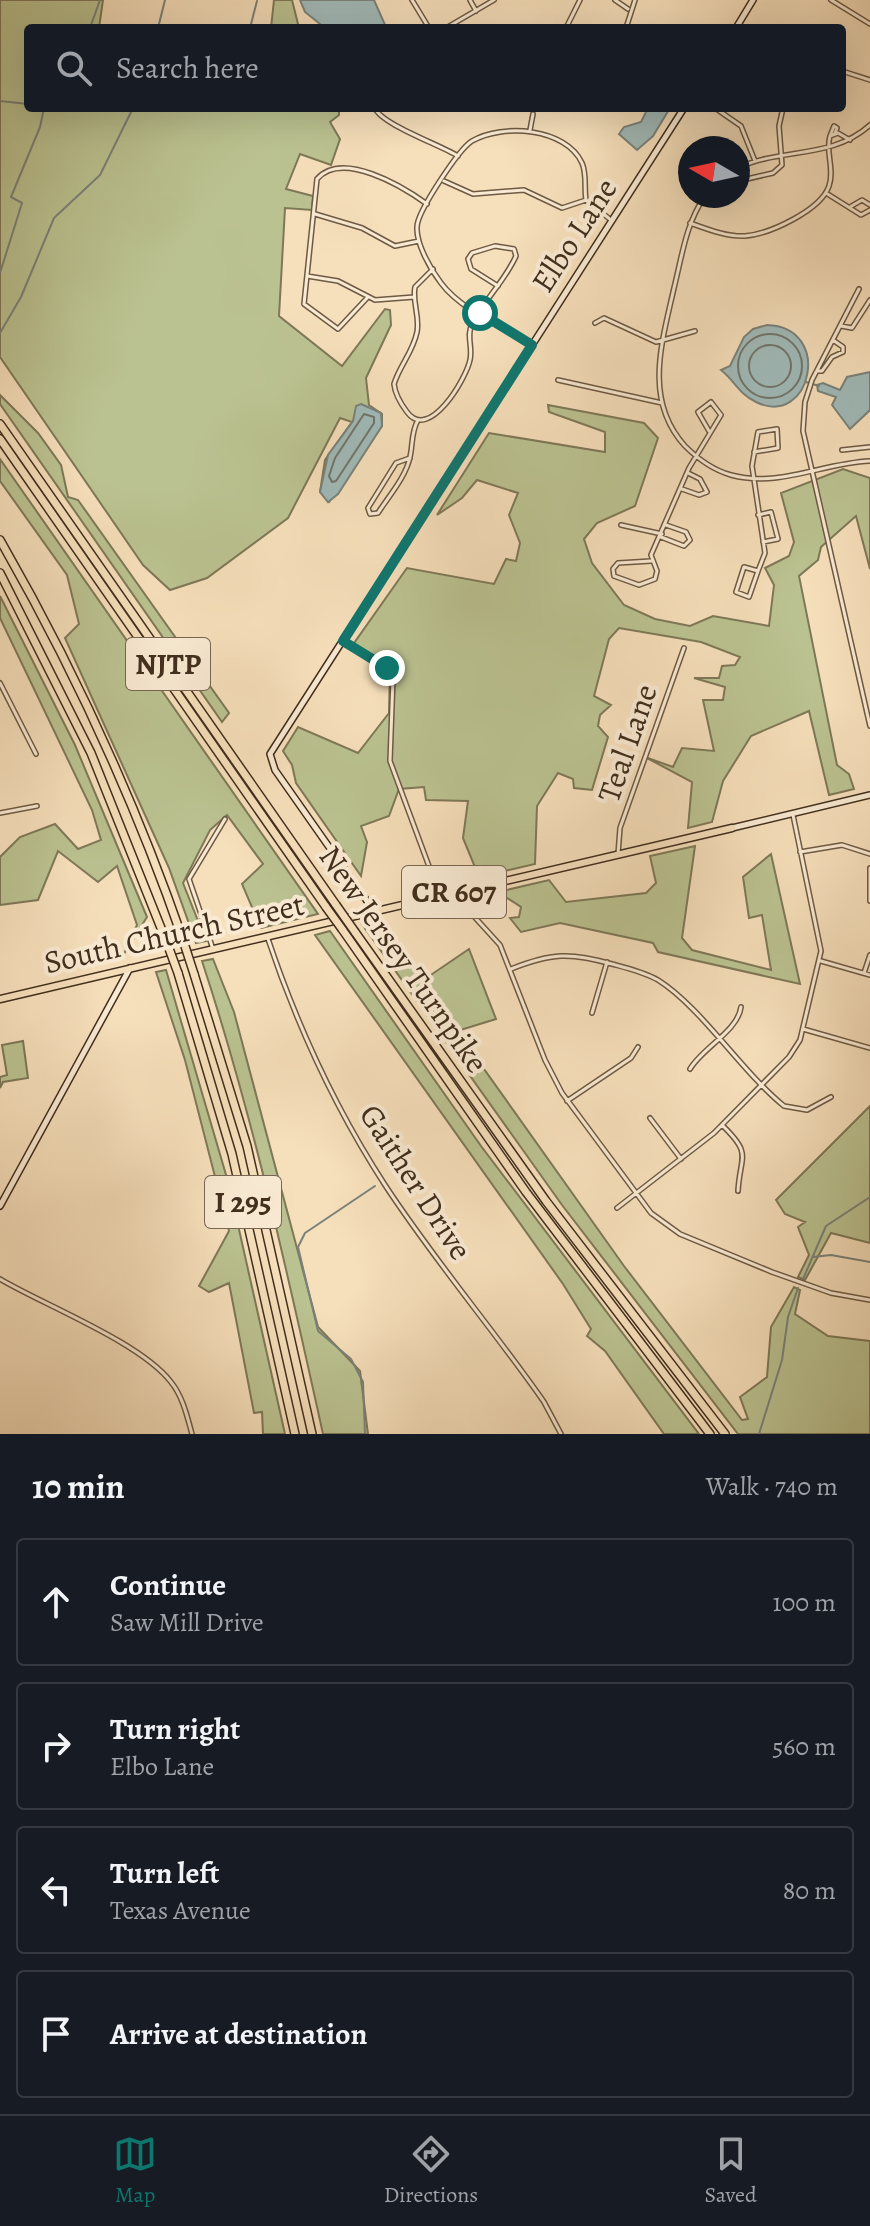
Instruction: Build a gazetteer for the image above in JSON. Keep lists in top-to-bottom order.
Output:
{
  "streets": {
    "highway": ["NJTP", "New Jersey Turnpike", "I 295"],
    "main road": ["CR 607", "South Church Street"],
    "street": ["Elbo Lane", "Teal Lane", "Gaither Drive"]
  },
  "crossings": [
    ["Elbo Lane", "South Church Street"],
    ["Teal Lane", "South Church Street"],
    ["South Church Street", "Gaither Drive"]
  ],
  "north": "left",
  "page": {
    "search": "Search here",
    "heading": ["10 min", "Walk · 740 m"],
    "list": [
      ["Continue", "Saw Mill Drive", "100 m"],
      ["Turn right", "Elbo Lane", "560 m"],
      ["Turn left", "Texas Avenue", "80 m"],
      "Arrive at destination"
    ],
    "nav": ["Map", "Directions", "Saved"]
  }
}
